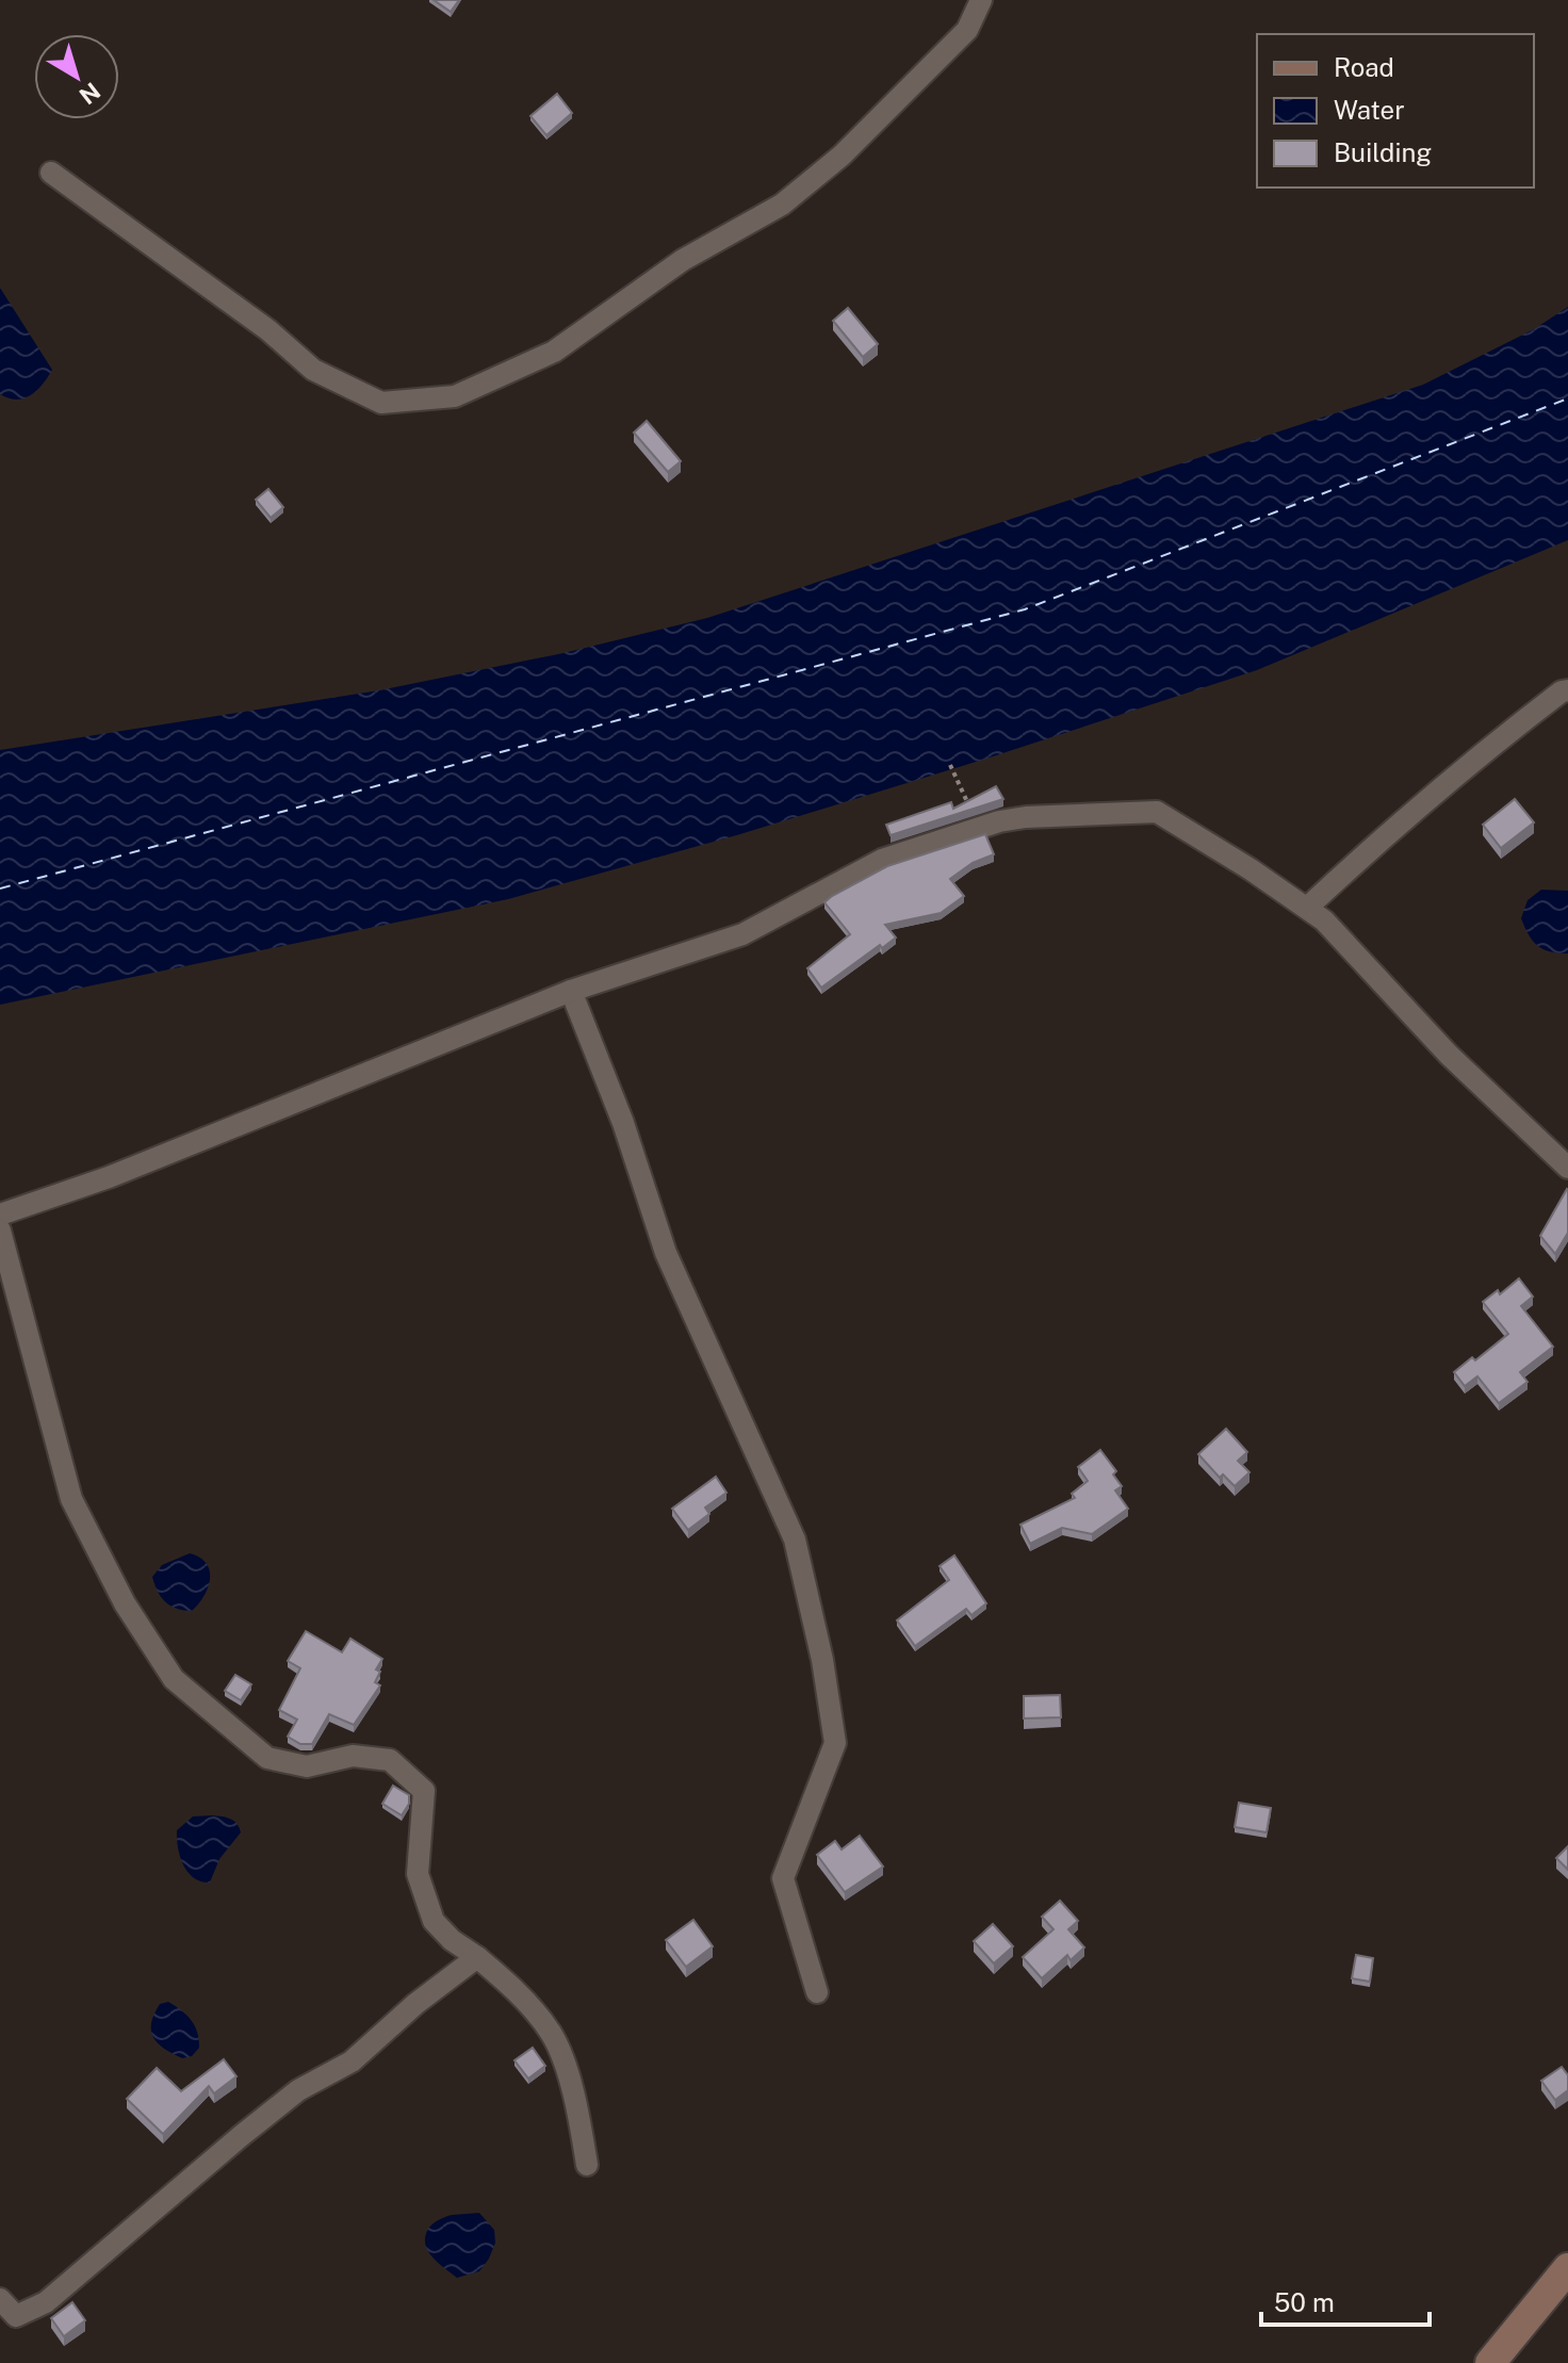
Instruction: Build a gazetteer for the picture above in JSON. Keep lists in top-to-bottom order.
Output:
{
  "legend": ["Road", "Water", "Building"],
  "scale_bar": "50 m",
  "north": "bottom right"
}
